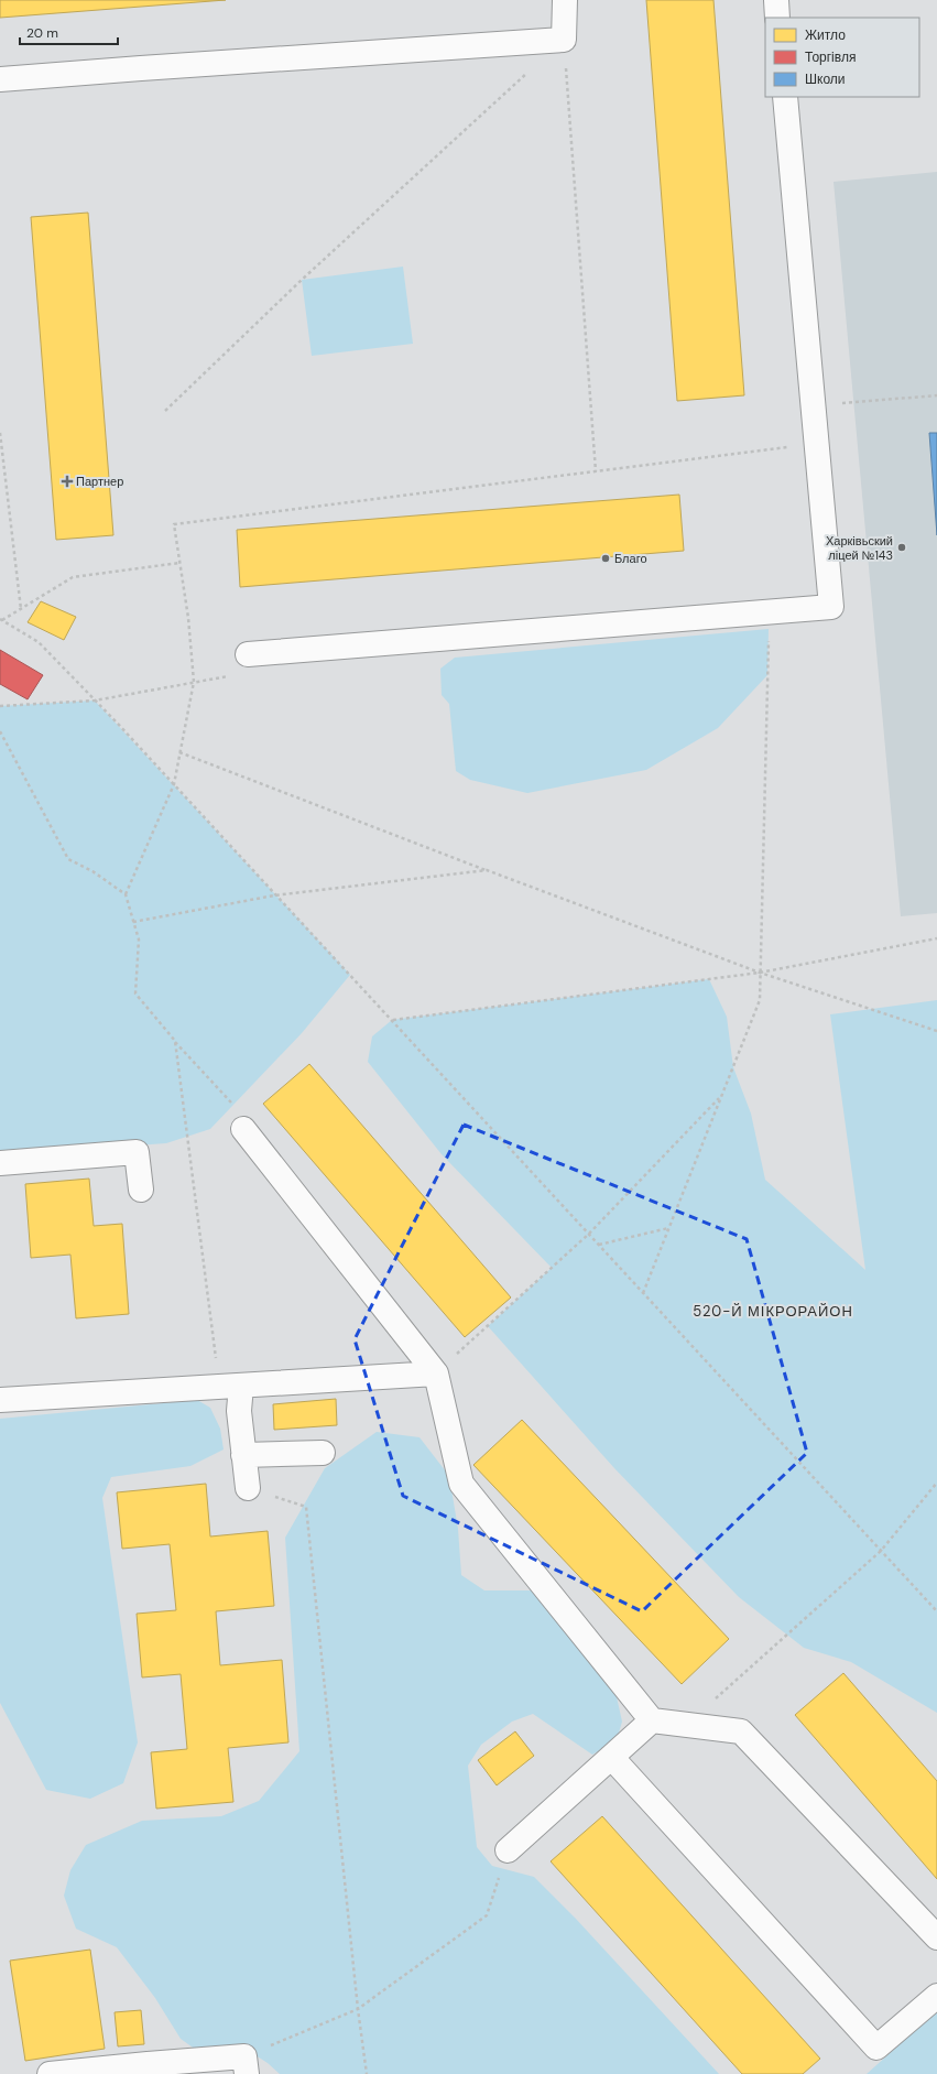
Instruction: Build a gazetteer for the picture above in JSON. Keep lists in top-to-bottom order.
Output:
{
  "districts": ["520-Й МІКРОРАЙОН"],
  "places": {
    "health": ["Партнер"],
    "other": ["Харківьский ліцей №143", "Благо"]
  },
  "legend": ["Житло", "Торгівля", "Школи"],
  "scale_bar": "20 m"
}
